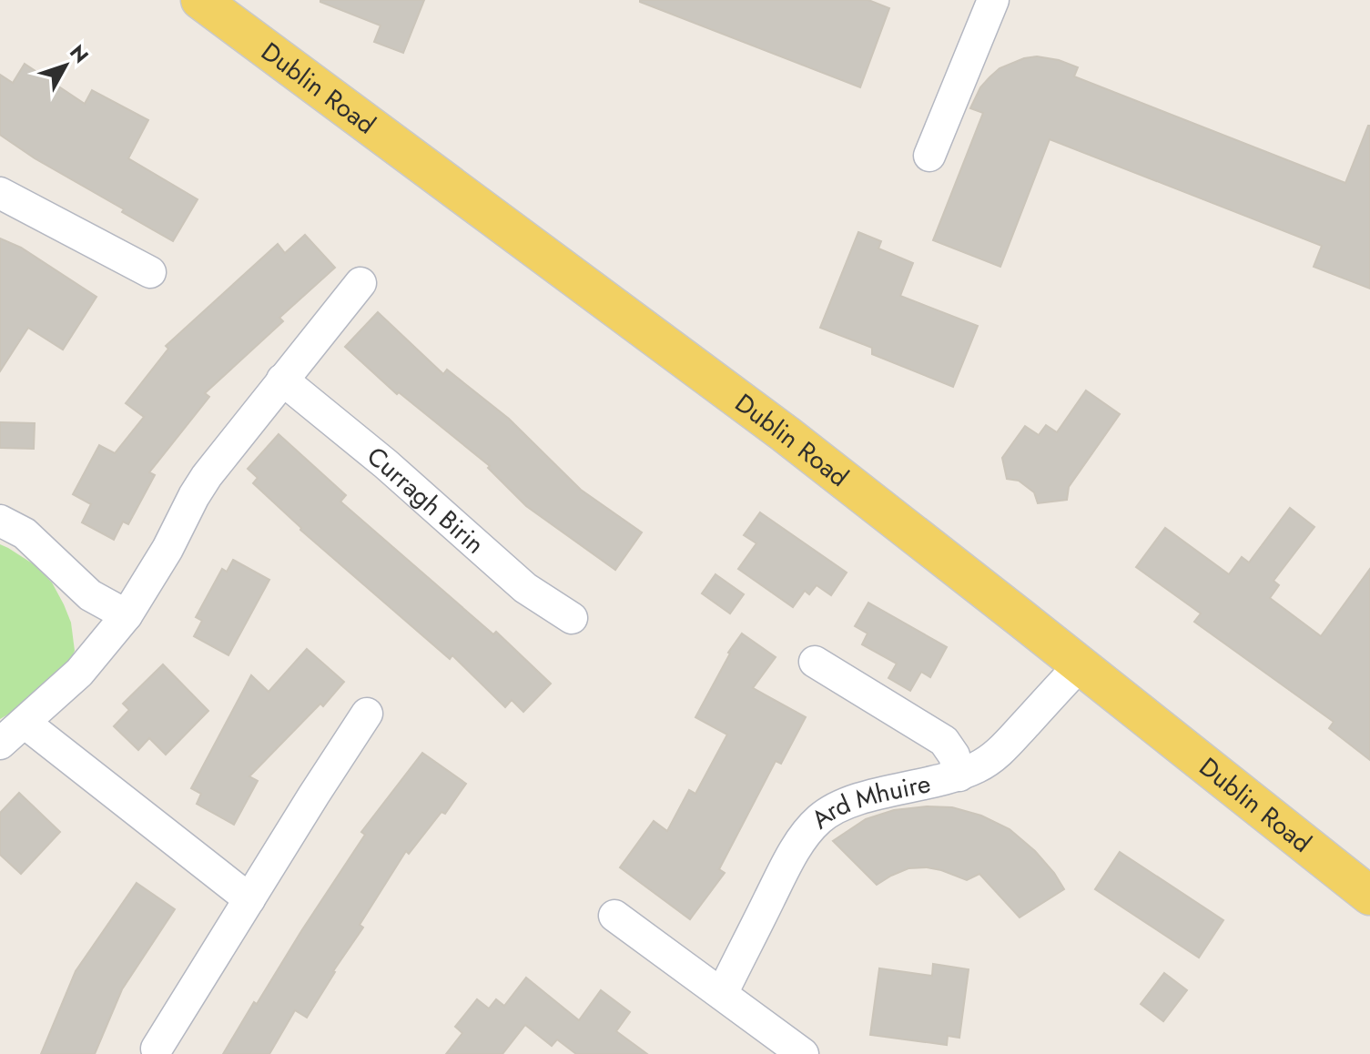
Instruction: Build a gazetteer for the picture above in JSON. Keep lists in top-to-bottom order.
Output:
{
  "streets": {
    "main road": ["Dublin Road"],
    "street": ["Curragh Birin", "Ard Mhuire"]
  },
  "crossings": [
    ["Dublin Road", "Ard Mhuire"]
  ],
  "north": "top right"
}
